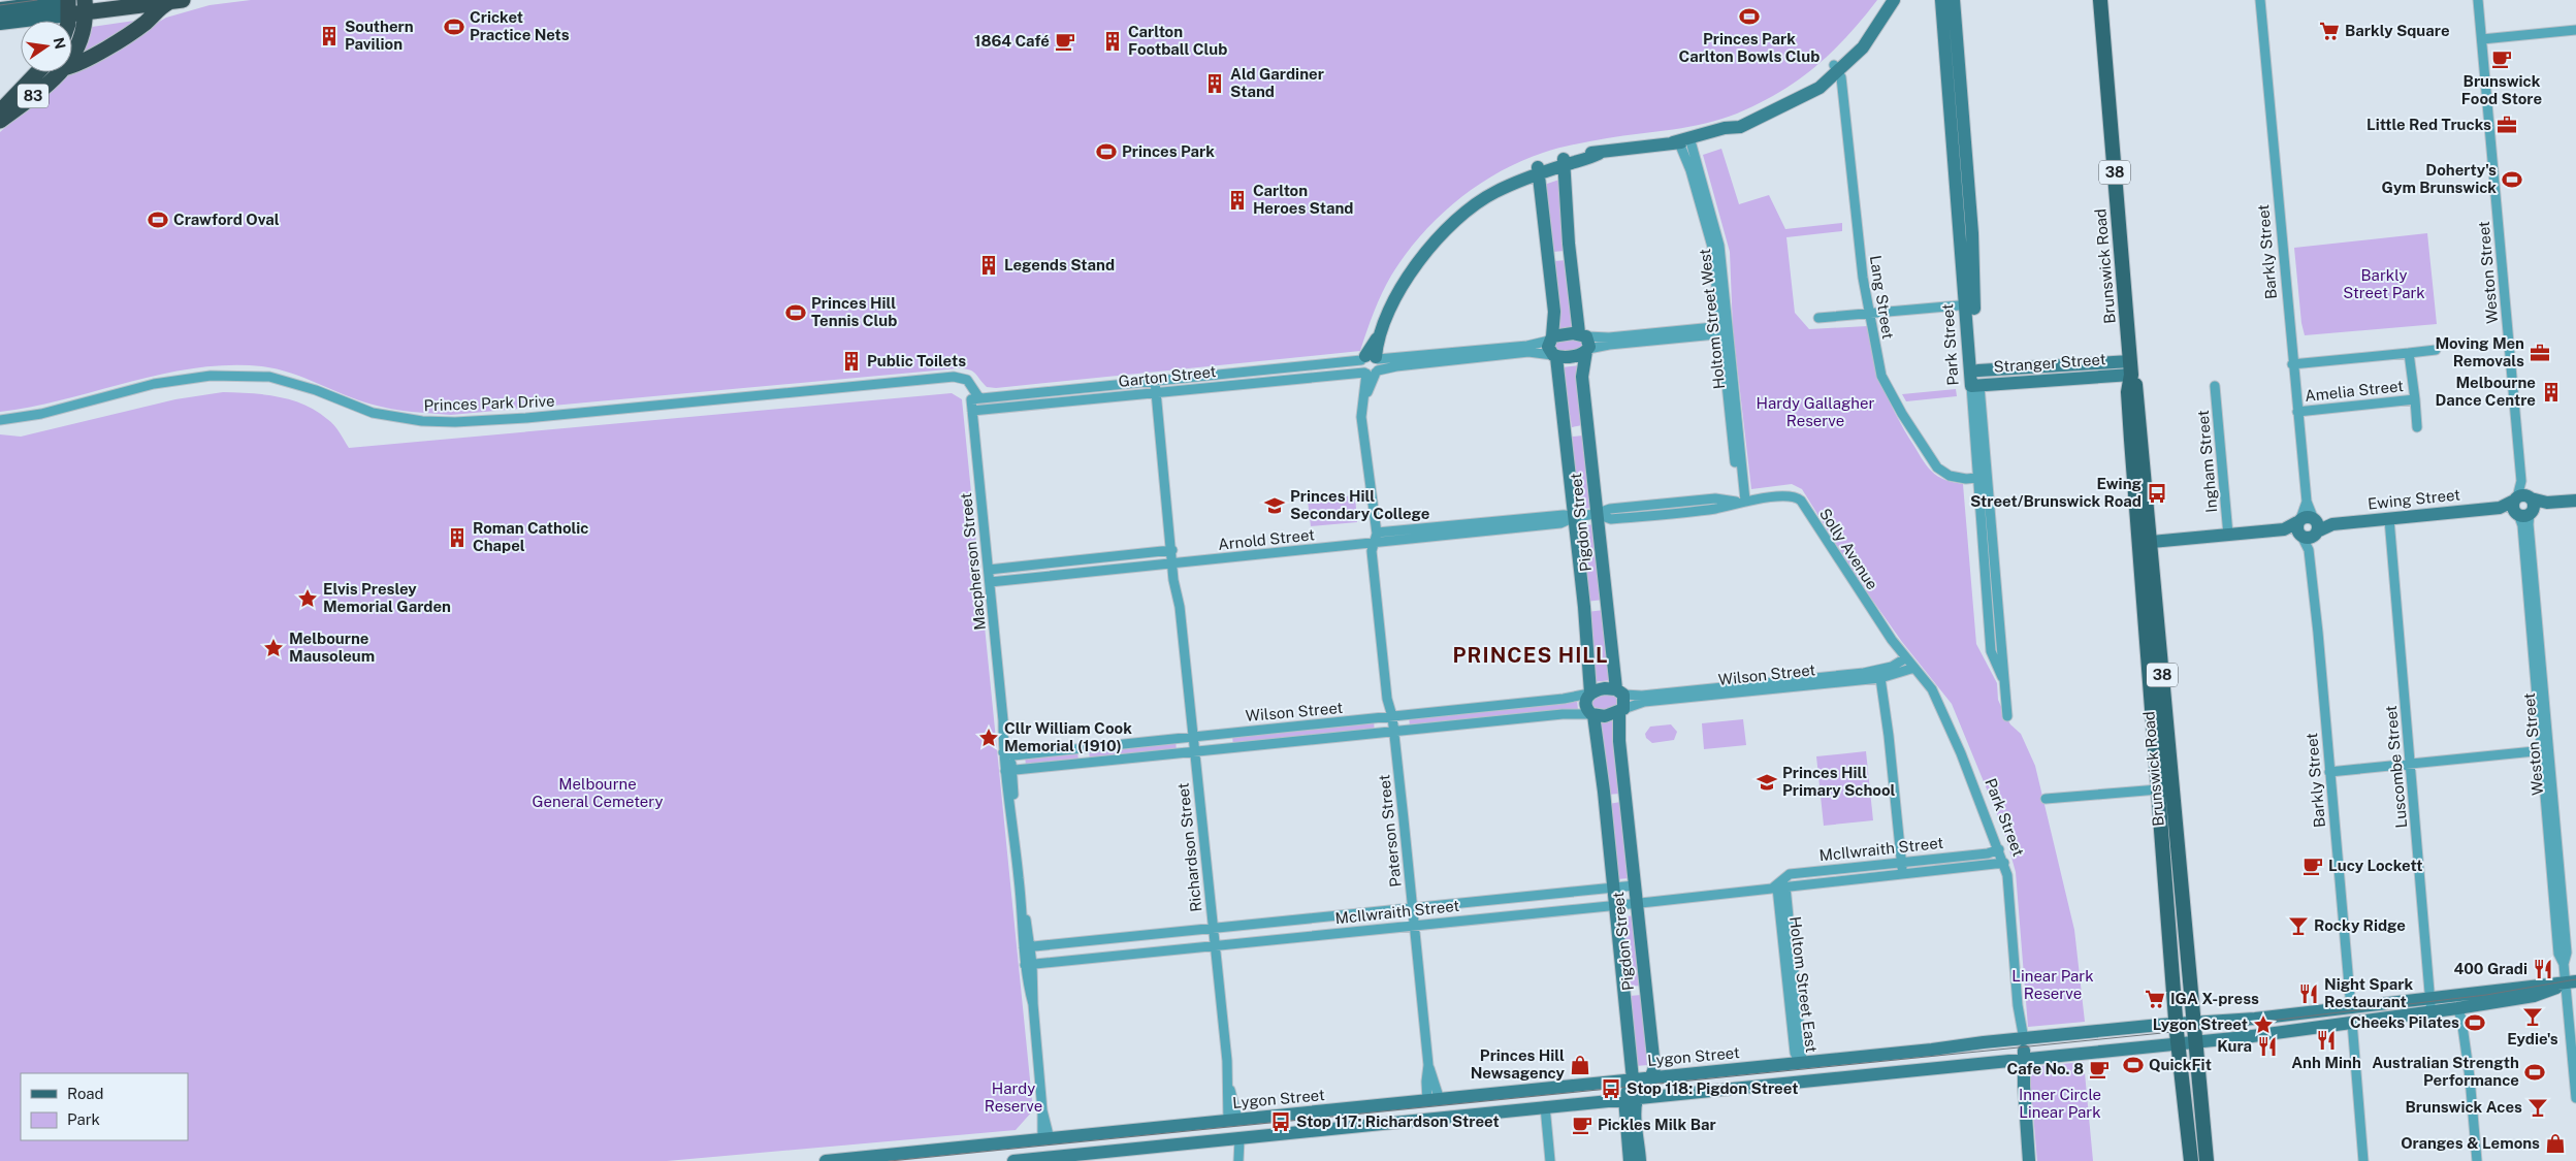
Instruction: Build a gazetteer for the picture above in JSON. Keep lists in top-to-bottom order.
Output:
{
  "streets": {
    "highway": ["83"],
    "main road": ["38", "Brunswick Road"],
    "street": [
      "Barkly Street",
      "Weston Street",
      "Lang Street",
      "Holtom Street West",
      "Park Street",
      "Stranger Street",
      "Garton Street",
      "Amelia Street",
      "Princes Park Drive",
      "Ingham Street",
      "Ewing Street",
      "Pigdon Street",
      "Arnold Street",
      "Solly Avenue",
      "Macpherson Street",
      "Wilson Street",
      "Luscombe Street",
      "Paterson Street",
      "Richardson Street",
      "McIlwraith Street",
      "Holtom Street East",
      "Lygon Street"
    ]
  },
  "crossings": [
    ["Barkly Street", "Amelia Street"],
    ["Barkly Street", "Ewing Street"],
    ["Barkly Street", "Lygon Street"],
    ["Brunswick Road", "Stranger Street"],
    ["Brunswick Road", "Lygon Street"],
    ["Weston Street", "Ewing Street"],
    ["Weston Street", "Lygon Street"],
    ["Lang Street", "Park Street"],
    ["Holtom Street West", "Arnold Street"],
    ["Holtom Street West", "Solly Avenue"],
    ["Park Street", "Stranger Street"],
    ["Park Street", "Solly Avenue"],
    ["Park Street", "Wilson Street"],
    ["Park Street", "McIlwraith Street"],
    ["Park Street", "Lygon Street"],
    ["Garton Street", "Princes Park Drive"],
    ["Garton Street", "Pigdon Street"],
    ["Garton Street", "Macpherson Street"],
    ["Garton Street", "Paterson Street"],
    ["Garton Street", "Richardson Street"],
    ["Princes Park Drive", "Macpherson Street"],
    ["Ewing Street", "Luscombe Street"],
    ["Pigdon Street", "Arnold Street"],
    ["Pigdon Street", "Wilson Street"],
    ["Pigdon Street", "McIlwraith Street"],
    ["Pigdon Street", "Lygon Street"],
    ["Arnold Street", "Solly Avenue"],
    ["Arnold Street", "Macpherson Street"],
    ["Arnold Street", "Paterson Street"],
    ["Arnold Street", "Richardson Street"],
    ["Solly Avenue", "Wilson Street"],
    ["Macpherson Street", "Wilson Street"],
    ["Macpherson Street", "McIlwraith Street"],
    ["Macpherson Street", "Lygon Street"],
    ["Wilson Street", "Paterson Street"],
    ["Wilson Street", "Richardson Street"],
    ["Luscombe Street", "Lygon Street"],
    ["Paterson Street", "McIlwraith Street"],
    ["Paterson Street", "Lygon Street"],
    ["Richardson Street", "McIlwraith Street"],
    ["Richardson Street", "Lygon Street"],
    ["McIlwraith Street", "Holtom Street East"],
    ["Holtom Street East", "Lygon Street"]
  ],
  "districts": ["PRINCES HILL"],
  "parks": [
    "Barkly Street Park",
    "Hardy Gallagher Reserve",
    "Melbourne General Cemetery",
    "Linear Park Reserve",
    "Hardy Reserve",
    "Inner Circle Linear Park"
  ],
  "places": {
    "sports": [
      "Princes Park Carlton Bowls Club",
      "Cricket Practice Nets",
      "Princes Park",
      "Doherty's Gym Brunswick",
      "Crawford Oval",
      "Princes Hill Tennis Club",
      "Cheeks Pilates",
      "QuickFit",
      "Australian Strength Performance"
    ],
    "supermarket": ["Barkly Square", "IGA X-press"],
    "building": [
      "Southern Pavilion",
      "Carlton Football Club",
      "Ald Gardiner Stand",
      "Carlton Heroes Stand",
      "Legends Stand",
      "Public Toilets",
      "Melbourne Dance Centre",
      "Roman Catholic Chapel"
    ],
    "cafe": [
      "1864 Café",
      "Brunswick Food Store",
      "Lucy Lockett",
      "Cafe No. 8",
      "Pickles Milk Bar"
    ],
    "office": ["Little Red Trucks", "Moving Men Removals"],
    "bus stop": ["Ewing Street/Brunswick Road", "Stop 118: Pigdon Street", "Stop 117: Richardson Street"],
    "school or university": ["Princes Hill Secondary College", "Princes Hill Primary School"],
    "place": [
      "Elvis Presley Memorial Garden",
      "Melbourne Mausoleum",
      "Cllr William Cook Memorial (1910)",
      "Lygon Street"
    ],
    "bar": ["Rocky Ridge", "Eydie's", "Brunswick Aces"],
    "restaurant": [
      "400 Gradi",
      "Night Spark Restaurant",
      "Anh Minh",
      "Kura"
    ],
    "shop": ["Princes Hill Newsagency", "Oranges & Lemons"]
  },
  "legend": ["Road", "Park"],
  "north": "right"
}
